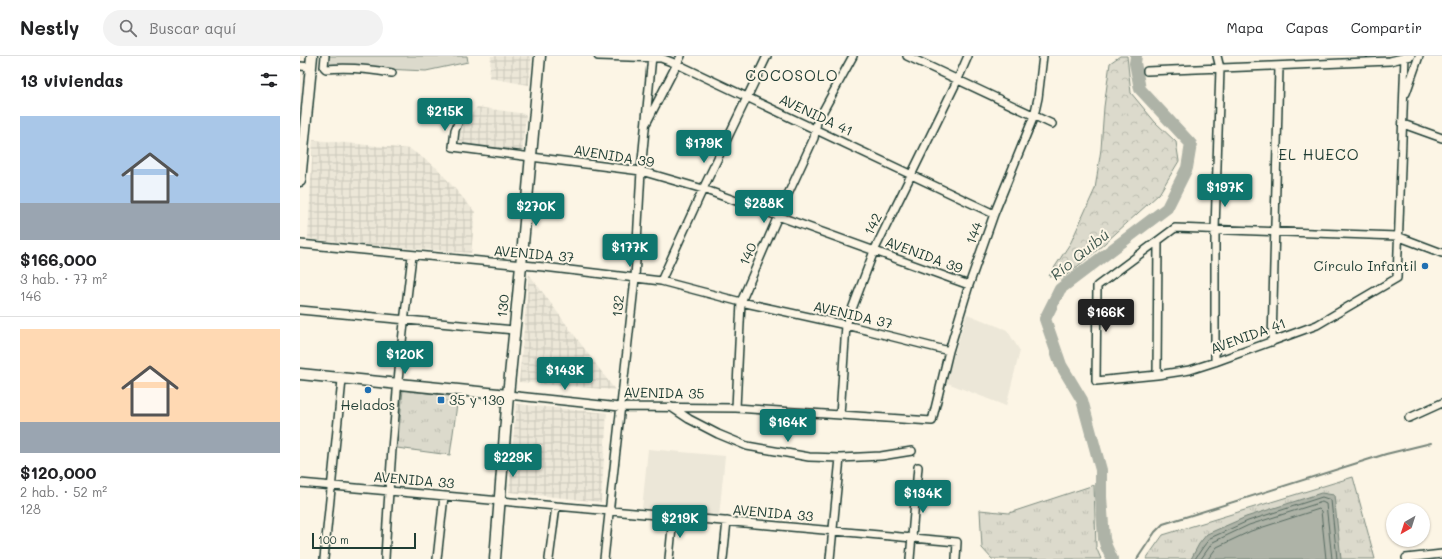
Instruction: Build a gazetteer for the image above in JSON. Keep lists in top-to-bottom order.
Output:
{
  "streets": {
    "street": [
      "AVENIDA 41",
      "AVENIDA 39",
      "142",
      "144",
      "AVENIDA 37",
      "140",
      "130",
      "132",
      "AVENIDA 35",
      "AVENIDA 33"
    ]
  },
  "crossings": [
    ["AVENIDA 41", "142"],
    ["AVENIDA 41", "144"],
    ["AVENIDA 41", "140"],
    ["AVENIDA 41", "132"],
    ["AVENIDA 39", "142"],
    ["AVENIDA 39", "144"],
    ["AVENIDA 39", "140"],
    ["AVENIDA 39", "130"],
    ["AVENIDA 39", "132"],
    ["142", "AVENIDA 37"],
    ["142", "AVENIDA 35"],
    ["144", "AVENIDA 37"],
    ["144", "AVENIDA 35"],
    ["AVENIDA 37", "140"],
    ["AVENIDA 37", "130"],
    ["AVENIDA 37", "132"],
    ["140", "AVENIDA 35"],
    ["130", "AVENIDA 35"],
    ["130", "AVENIDA 33"],
    ["132", "AVENIDA 35"],
    ["132", "AVENIDA 33"]
  ],
  "districts": ["COCOSOLO", "EL HUECO"],
  "water": ["Río Quibú"],
  "places": {
    "other": ["Círculo Infantil", "Helados"],
    "transit": ["35 y 130"]
  },
  "scale_bar": "100 m",
  "north": "bottom left",
  "page": {
    "header": "Nestly",
    "search": "Buscar aquí",
    "nav": ["Mapa", "Capas", "Compartir"],
    "heading": "13 viviendas",
    "price": [
      "$215K",
      "$179K",
      "$197K",
      "$288K",
      "$270K",
      "$177K",
      "$166K",
      "$120K",
      "$143K",
      "$164K",
      "$229K",
      "$134K",
      "$219K"
    ],
    "list": [
      {
        "name": "$166,000",
        "note": "3 hab. · 77 m² · 146"
      },
      {
        "name": "$120,000",
        "note": "2 hab. · 52 m² · 128"
      }
    ],
    "scale": "100 m"
  }
}
